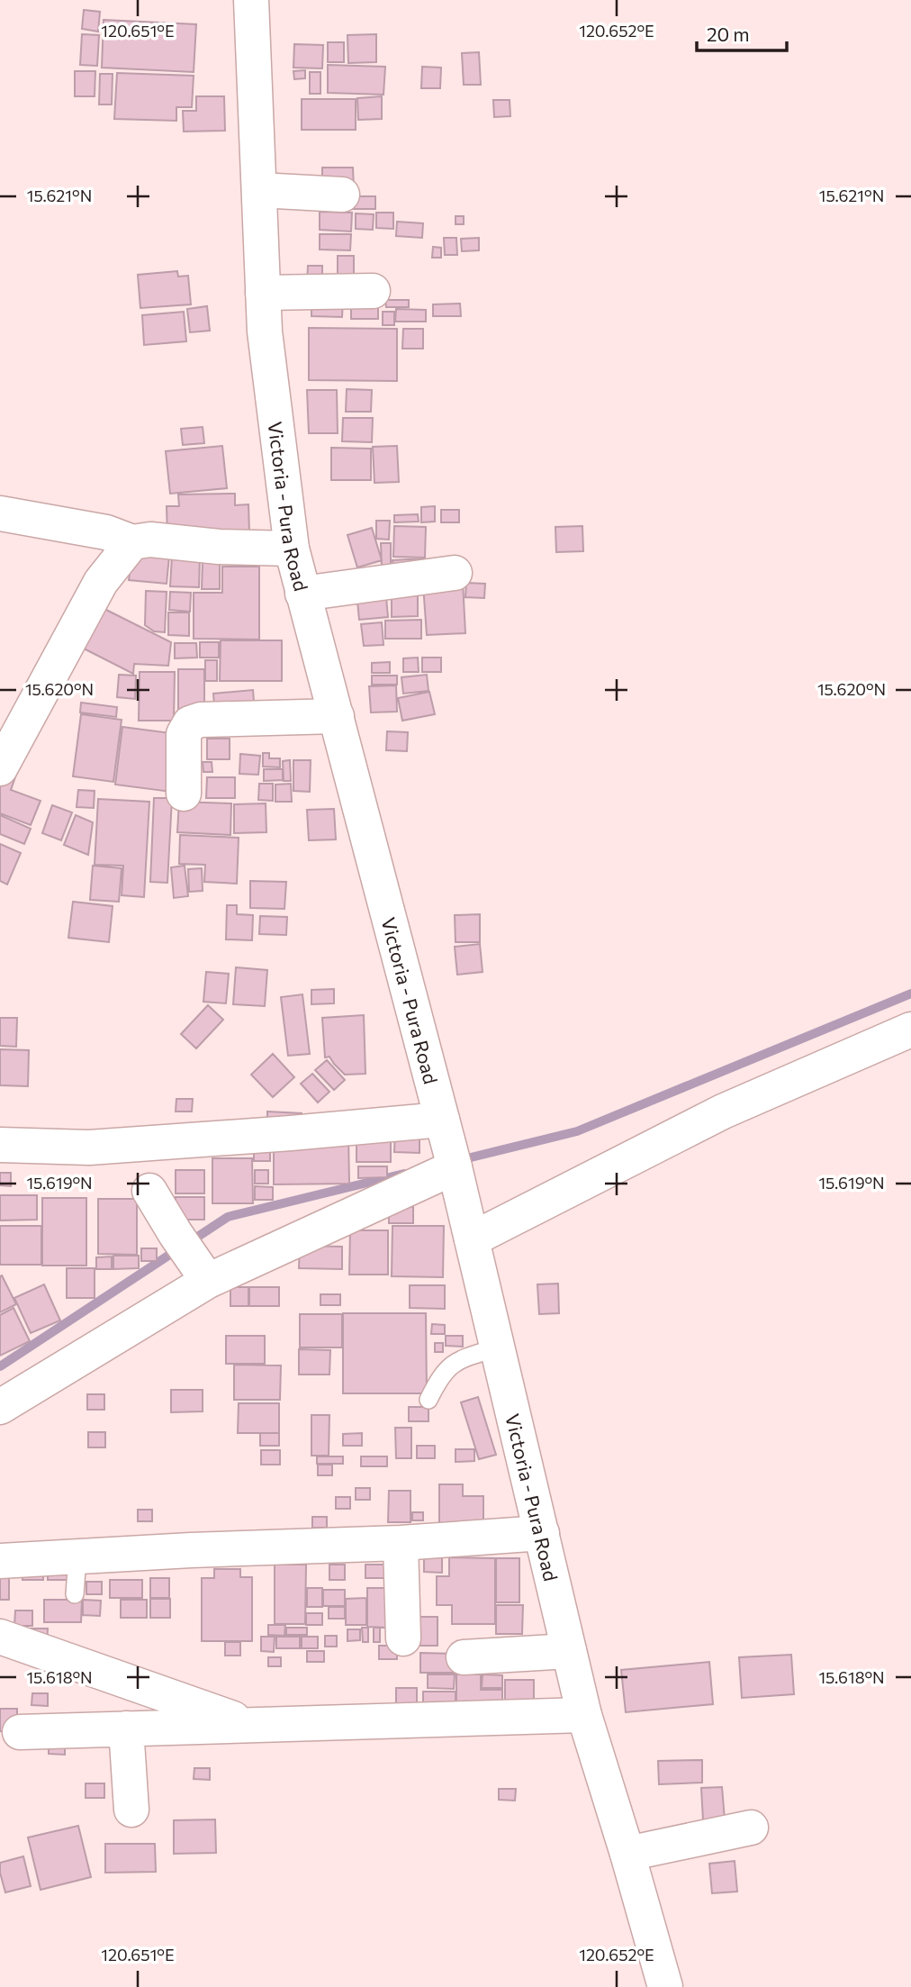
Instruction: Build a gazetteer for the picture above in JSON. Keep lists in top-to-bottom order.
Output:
{
  "streets": {
    "street": ["Victoria - Pura Road"]
  },
  "scale_bar": "20 m",
  "coordinates": [
    "120.651°E",
    "120.652°E",
    "15.621°N",
    "15.620°N",
    "15.619°N",
    "15.618°N"
  ]
}
